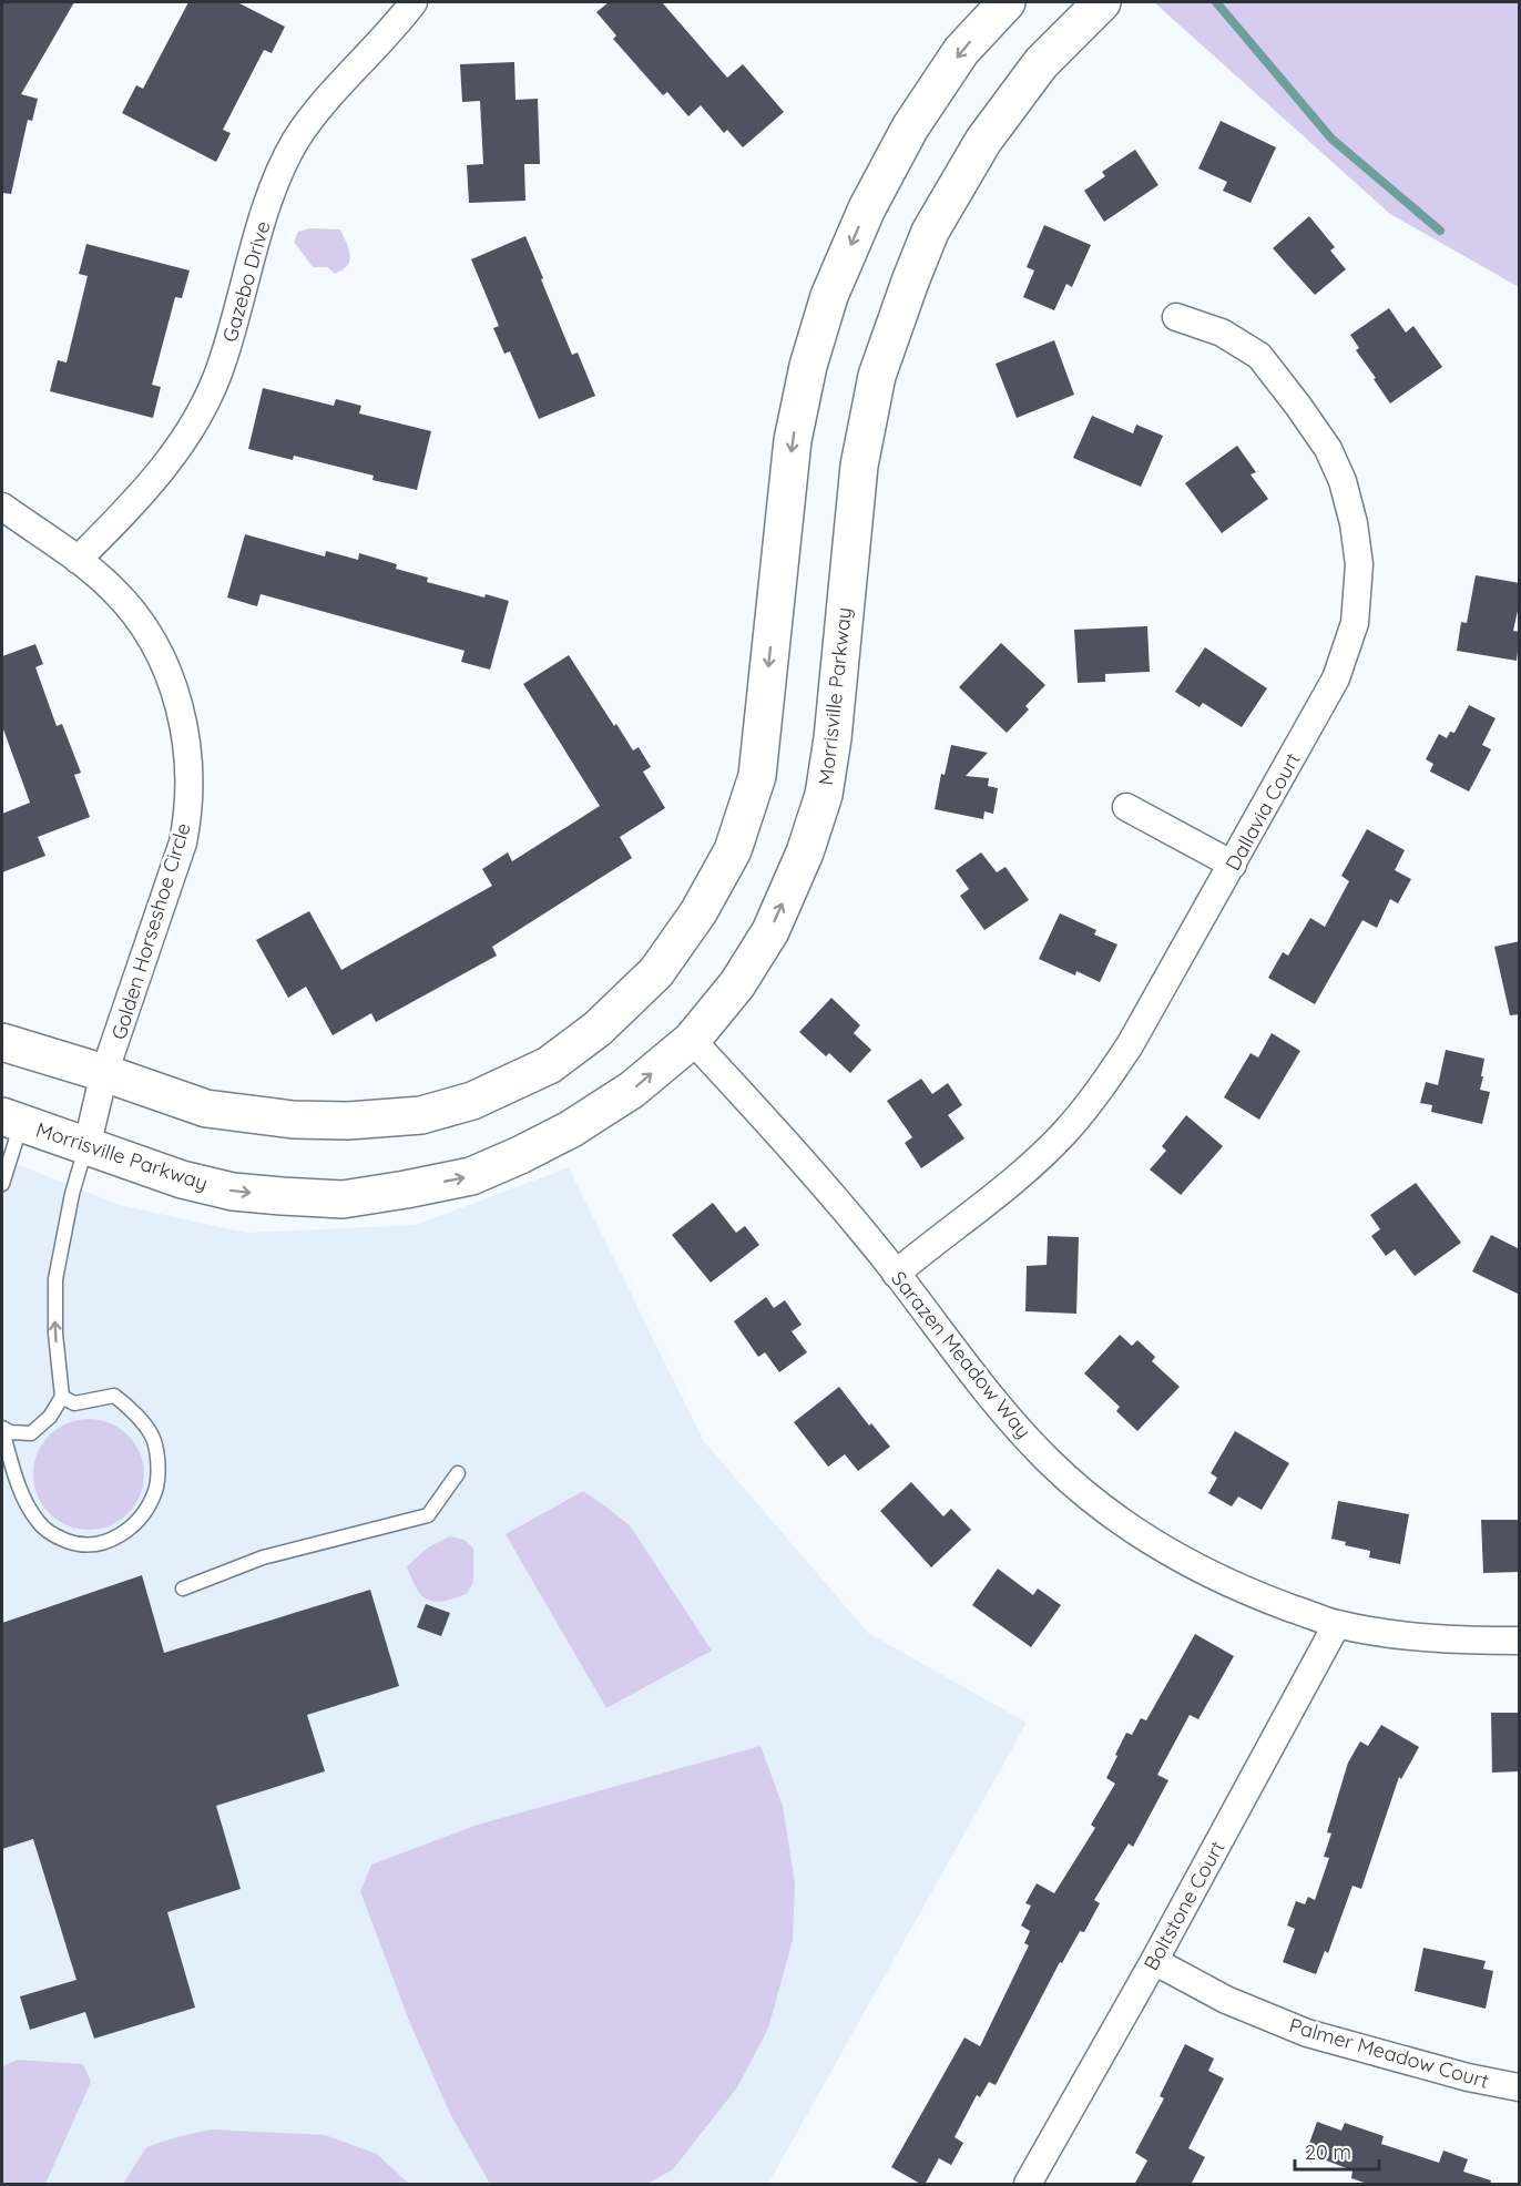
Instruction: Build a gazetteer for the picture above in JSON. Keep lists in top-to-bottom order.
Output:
{
  "streets": {
    "main road": ["Morrisville Parkway"],
    "street": [
      "Gazebo Drive",
      "Dallavia Court",
      "Golden Horseshoe Circle",
      "Sarazen Meadow Way",
      "Boltstone Court",
      "Palmer Meadow Court"
    ]
  },
  "crossings": [
    ["Gazebo Drive", "Golden Horseshoe Circle"],
    ["Morrisville Parkway", "Golden Horseshoe Circle"],
    ["Morrisville Parkway", "Sarazen Meadow Way"],
    ["Dallavia Court", "Sarazen Meadow Way"],
    ["Sarazen Meadow Way", "Boltstone Court"],
    ["Boltstone Court", "Palmer Meadow Court"]
  ],
  "one_way": ["Morrisville Parkway"],
  "scale_bar": "20 m"
}
